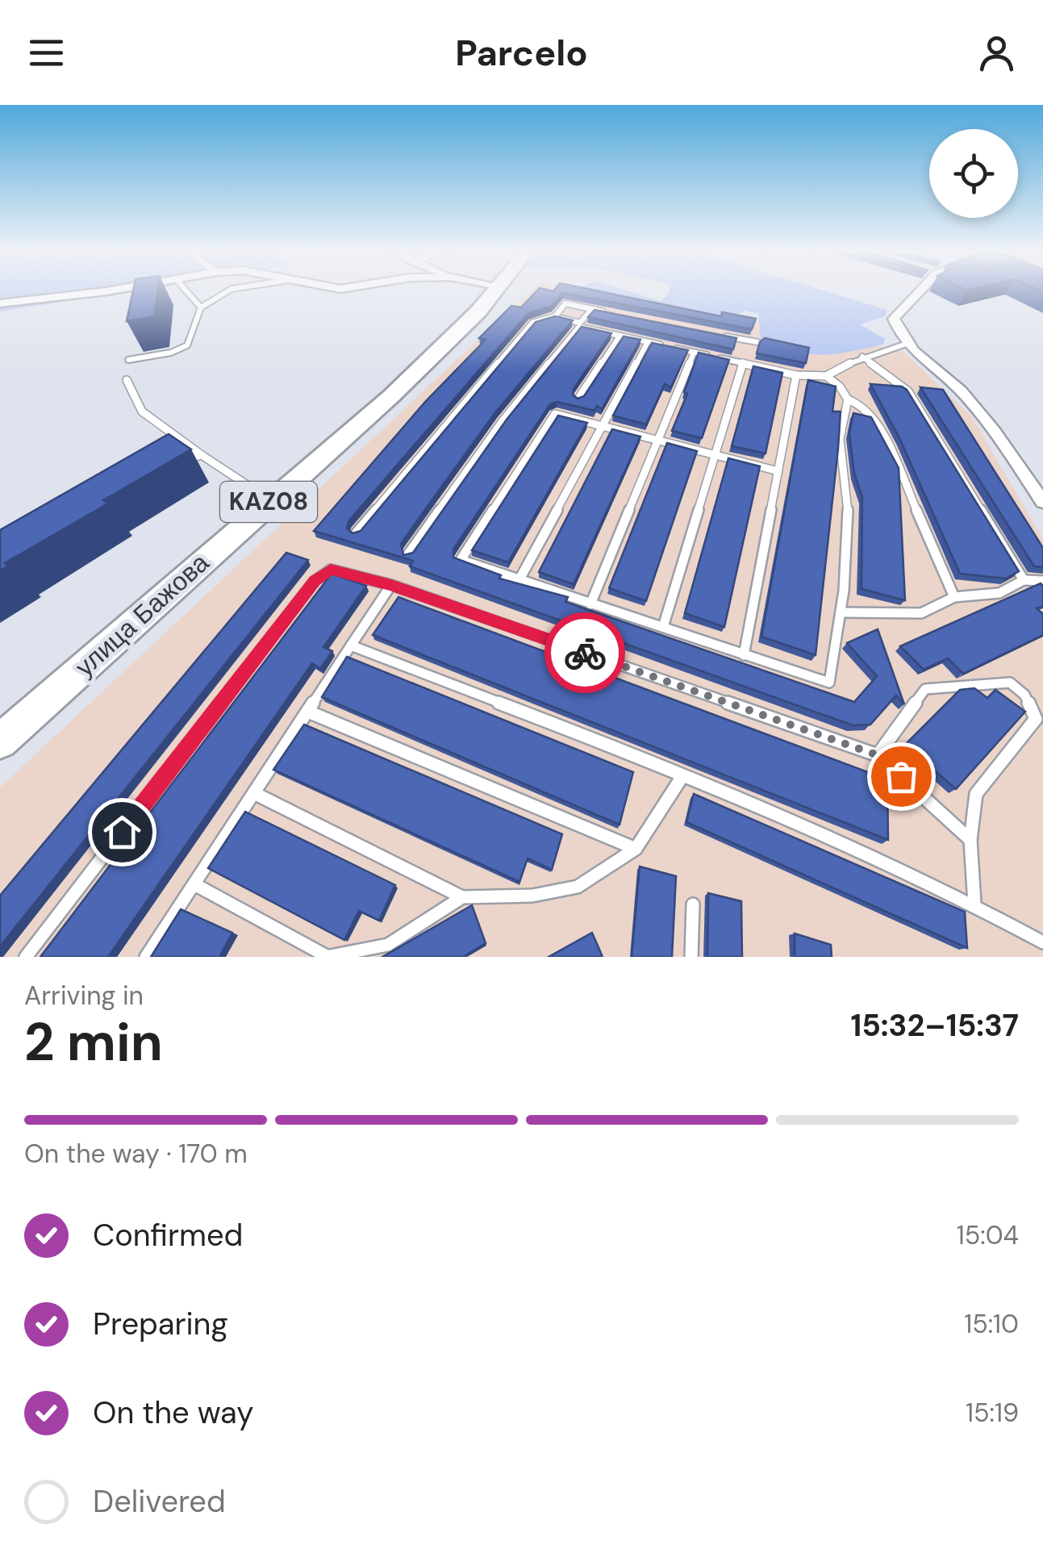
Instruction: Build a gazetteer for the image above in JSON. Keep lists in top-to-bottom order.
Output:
{
  "streets": {
    "highway": ["KAZ08", "улица Бажова"]
  },
  "page": {
    "header": "Parcelo",
    "heading": ["2 min", "Arriving in", "15:32–15:37"],
    "bar": "On the way · 170 m",
    "list": [
      ["Confirmed", "15:04"],
      ["Preparing", "15:10"],
      ["On the way", "15:19"],
      "Delivered"
    ]
  }
}
